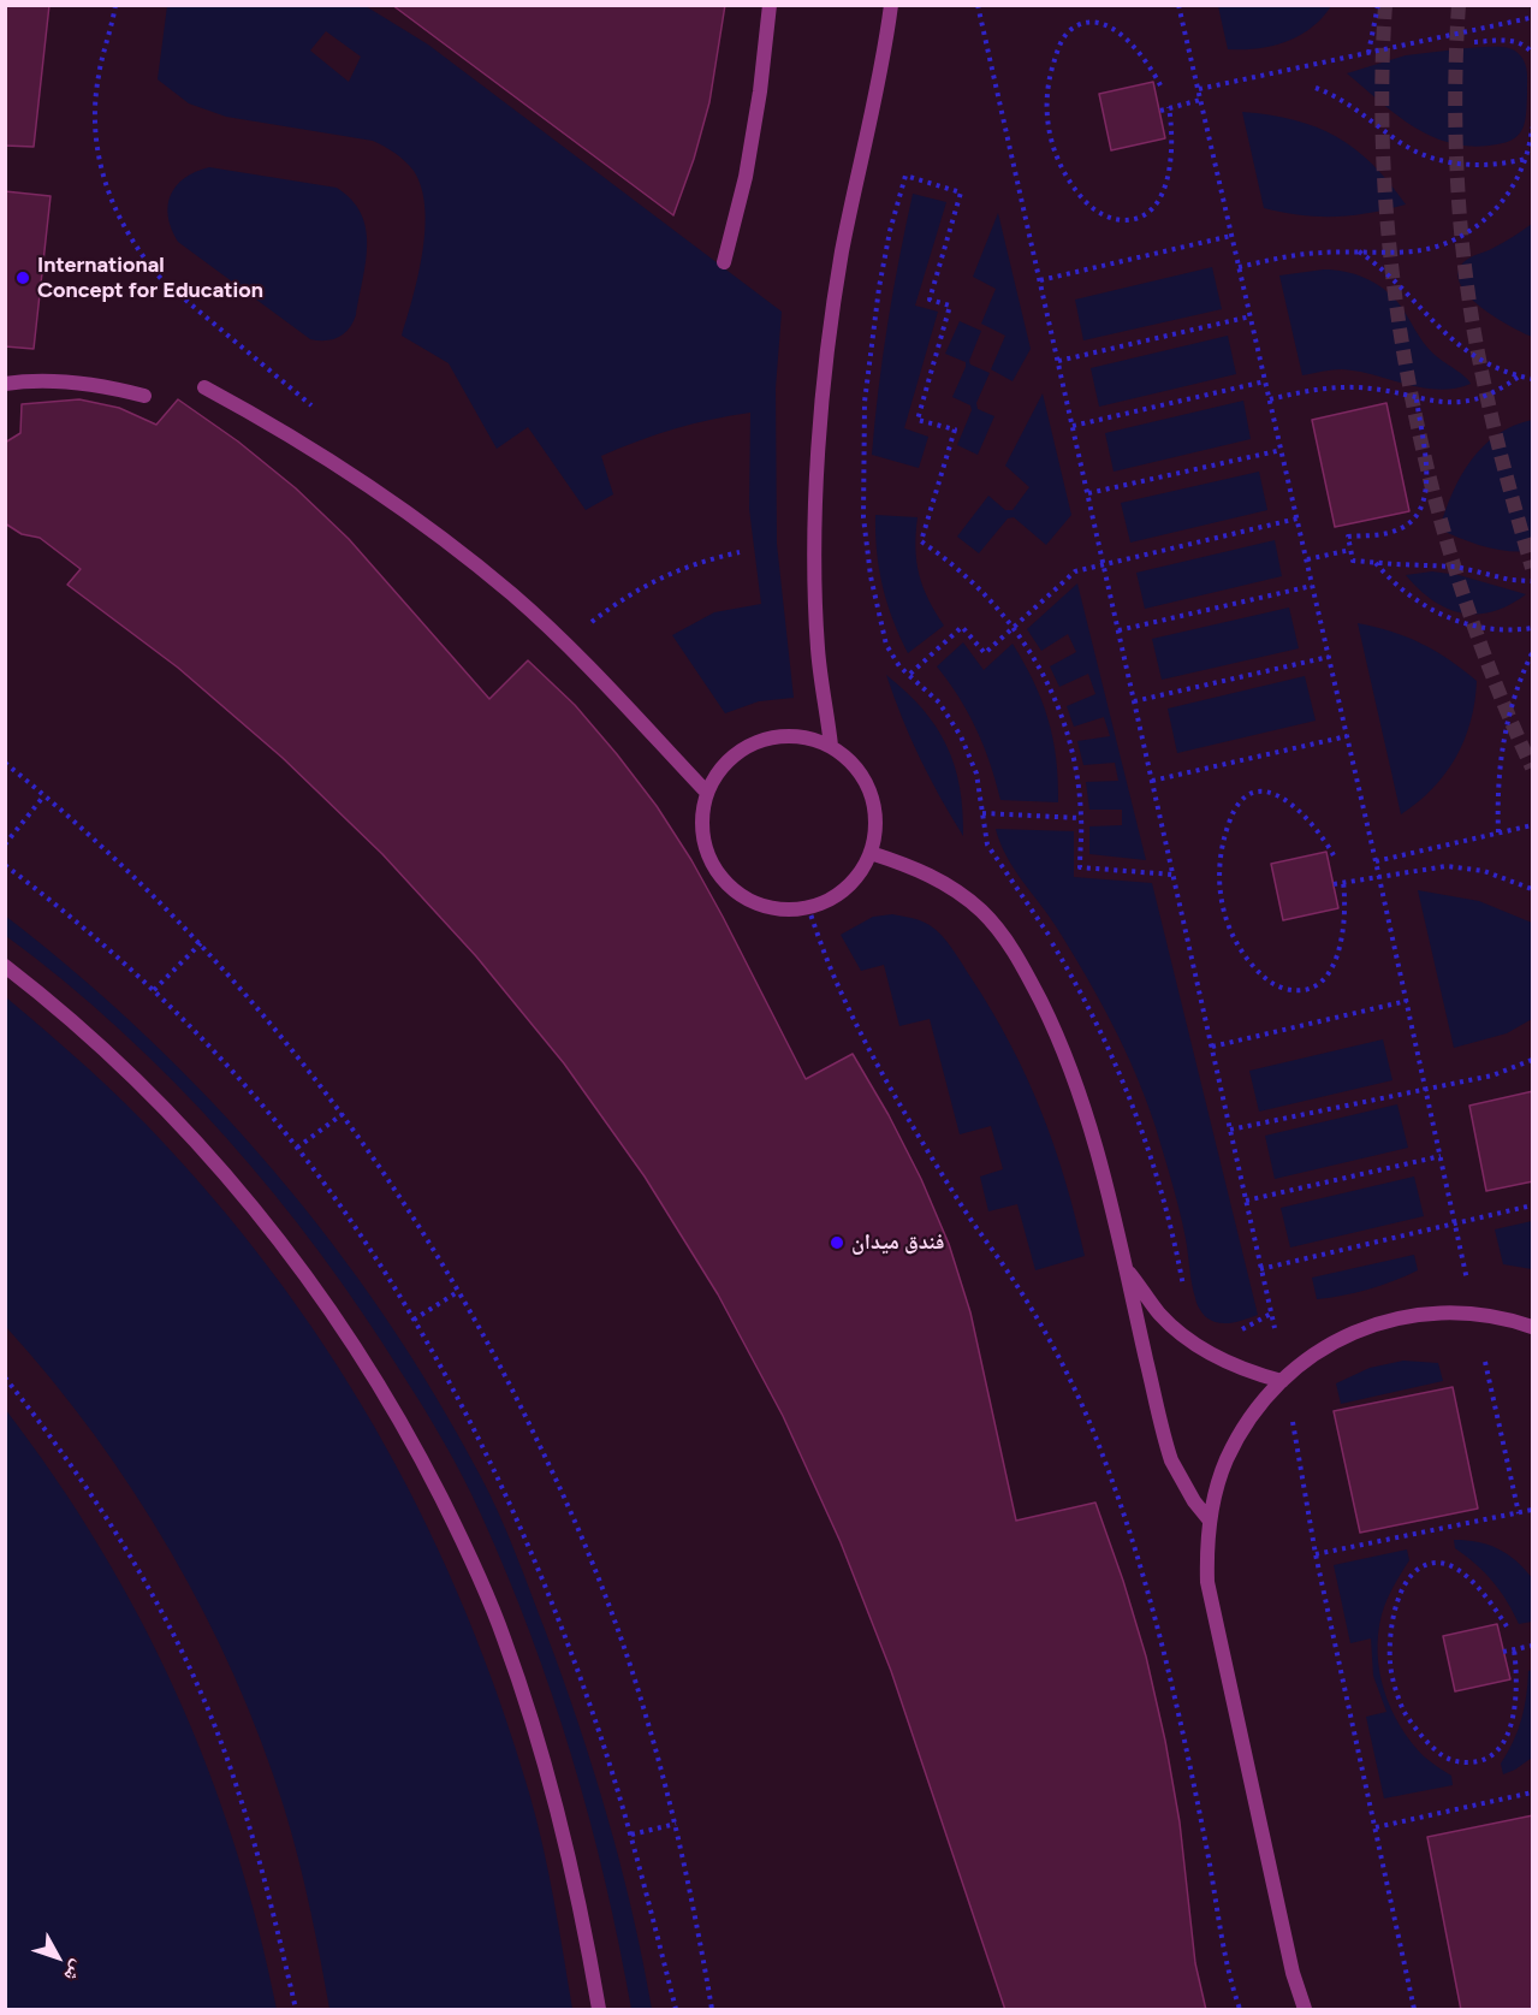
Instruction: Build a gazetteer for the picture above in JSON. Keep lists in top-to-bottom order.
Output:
{
  "places": ["International Concept for Education", "فندق ميدان"],
  "north": "bottom right"
}
